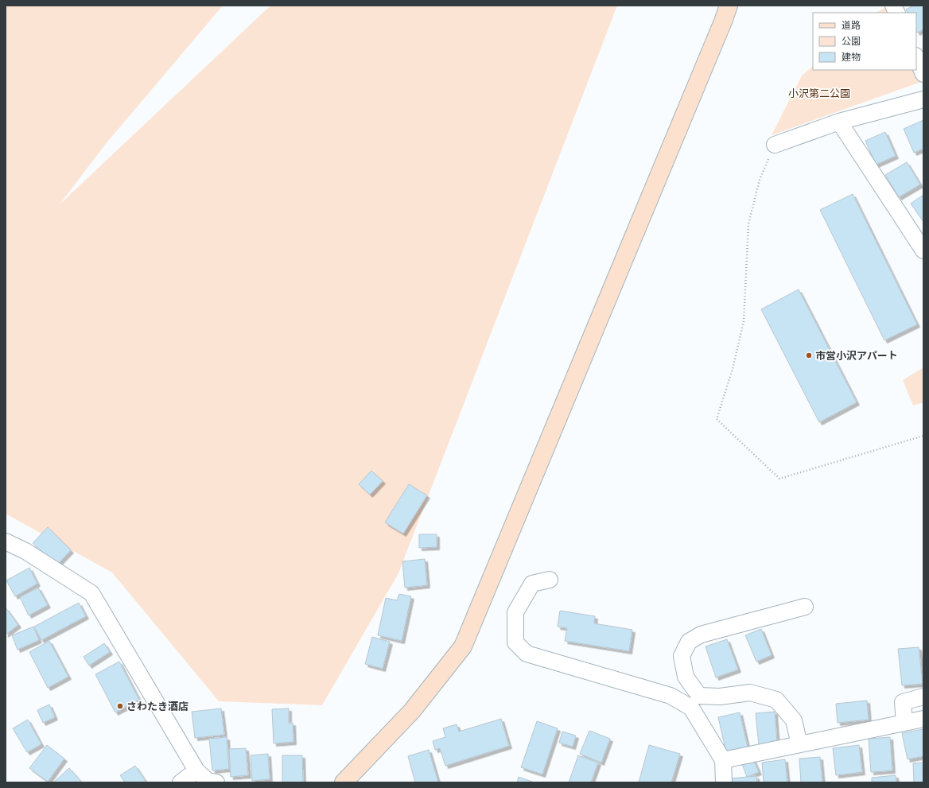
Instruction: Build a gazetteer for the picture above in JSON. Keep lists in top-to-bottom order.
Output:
{
  "parks": ["小沢第二公園"],
  "places": ["市営小沢アパート", "さわたき酒店"],
  "legend": ["道路", "公園", "建物"]
}
